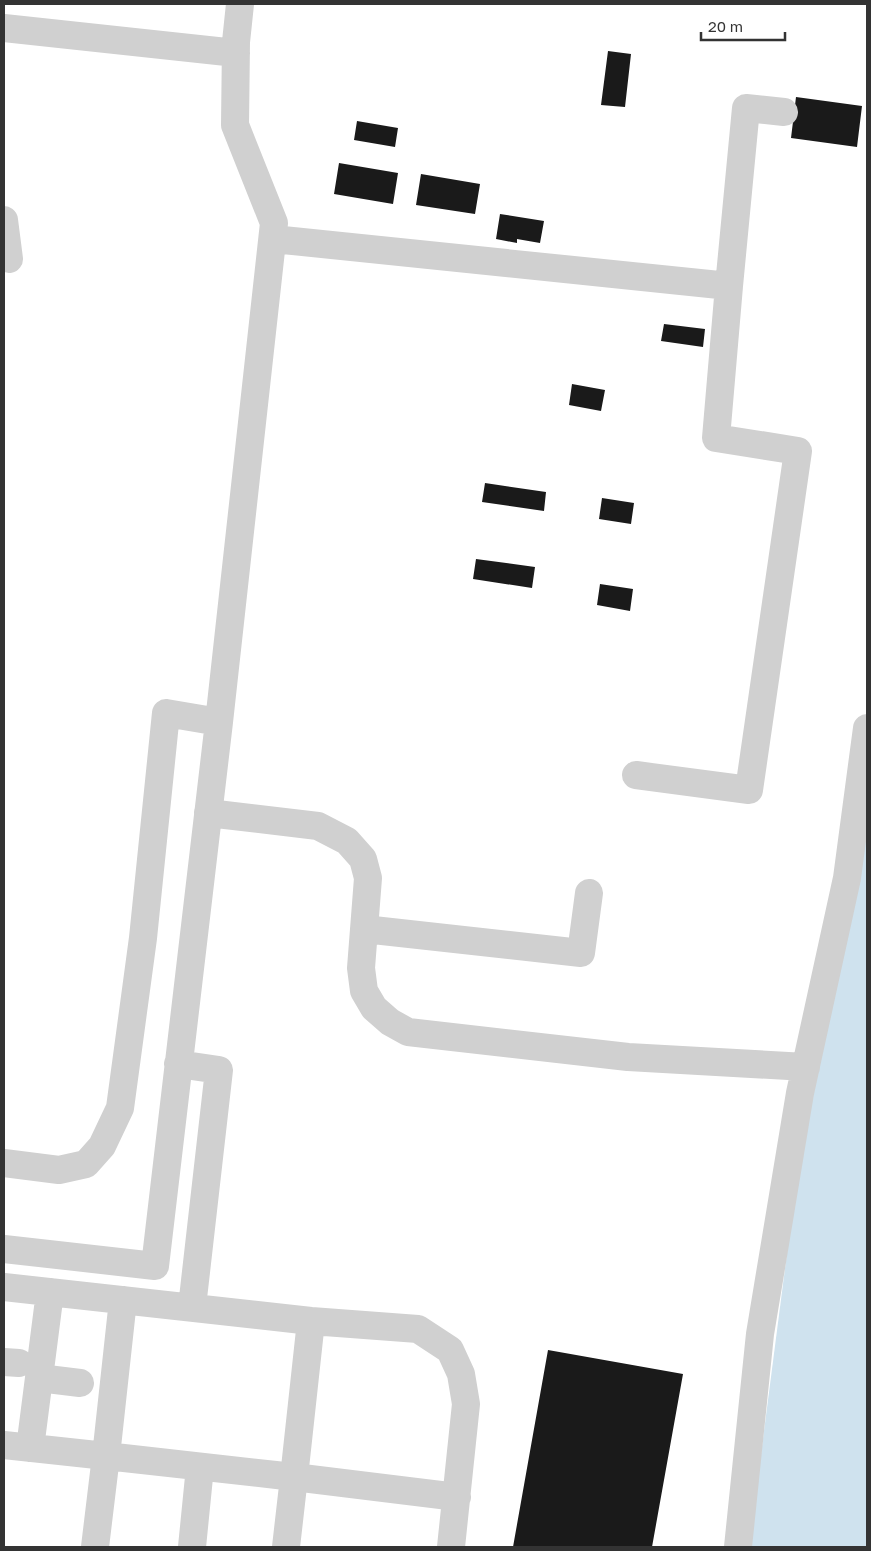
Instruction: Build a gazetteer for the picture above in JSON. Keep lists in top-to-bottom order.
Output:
{
  "scale_bar": "20 m"
}
